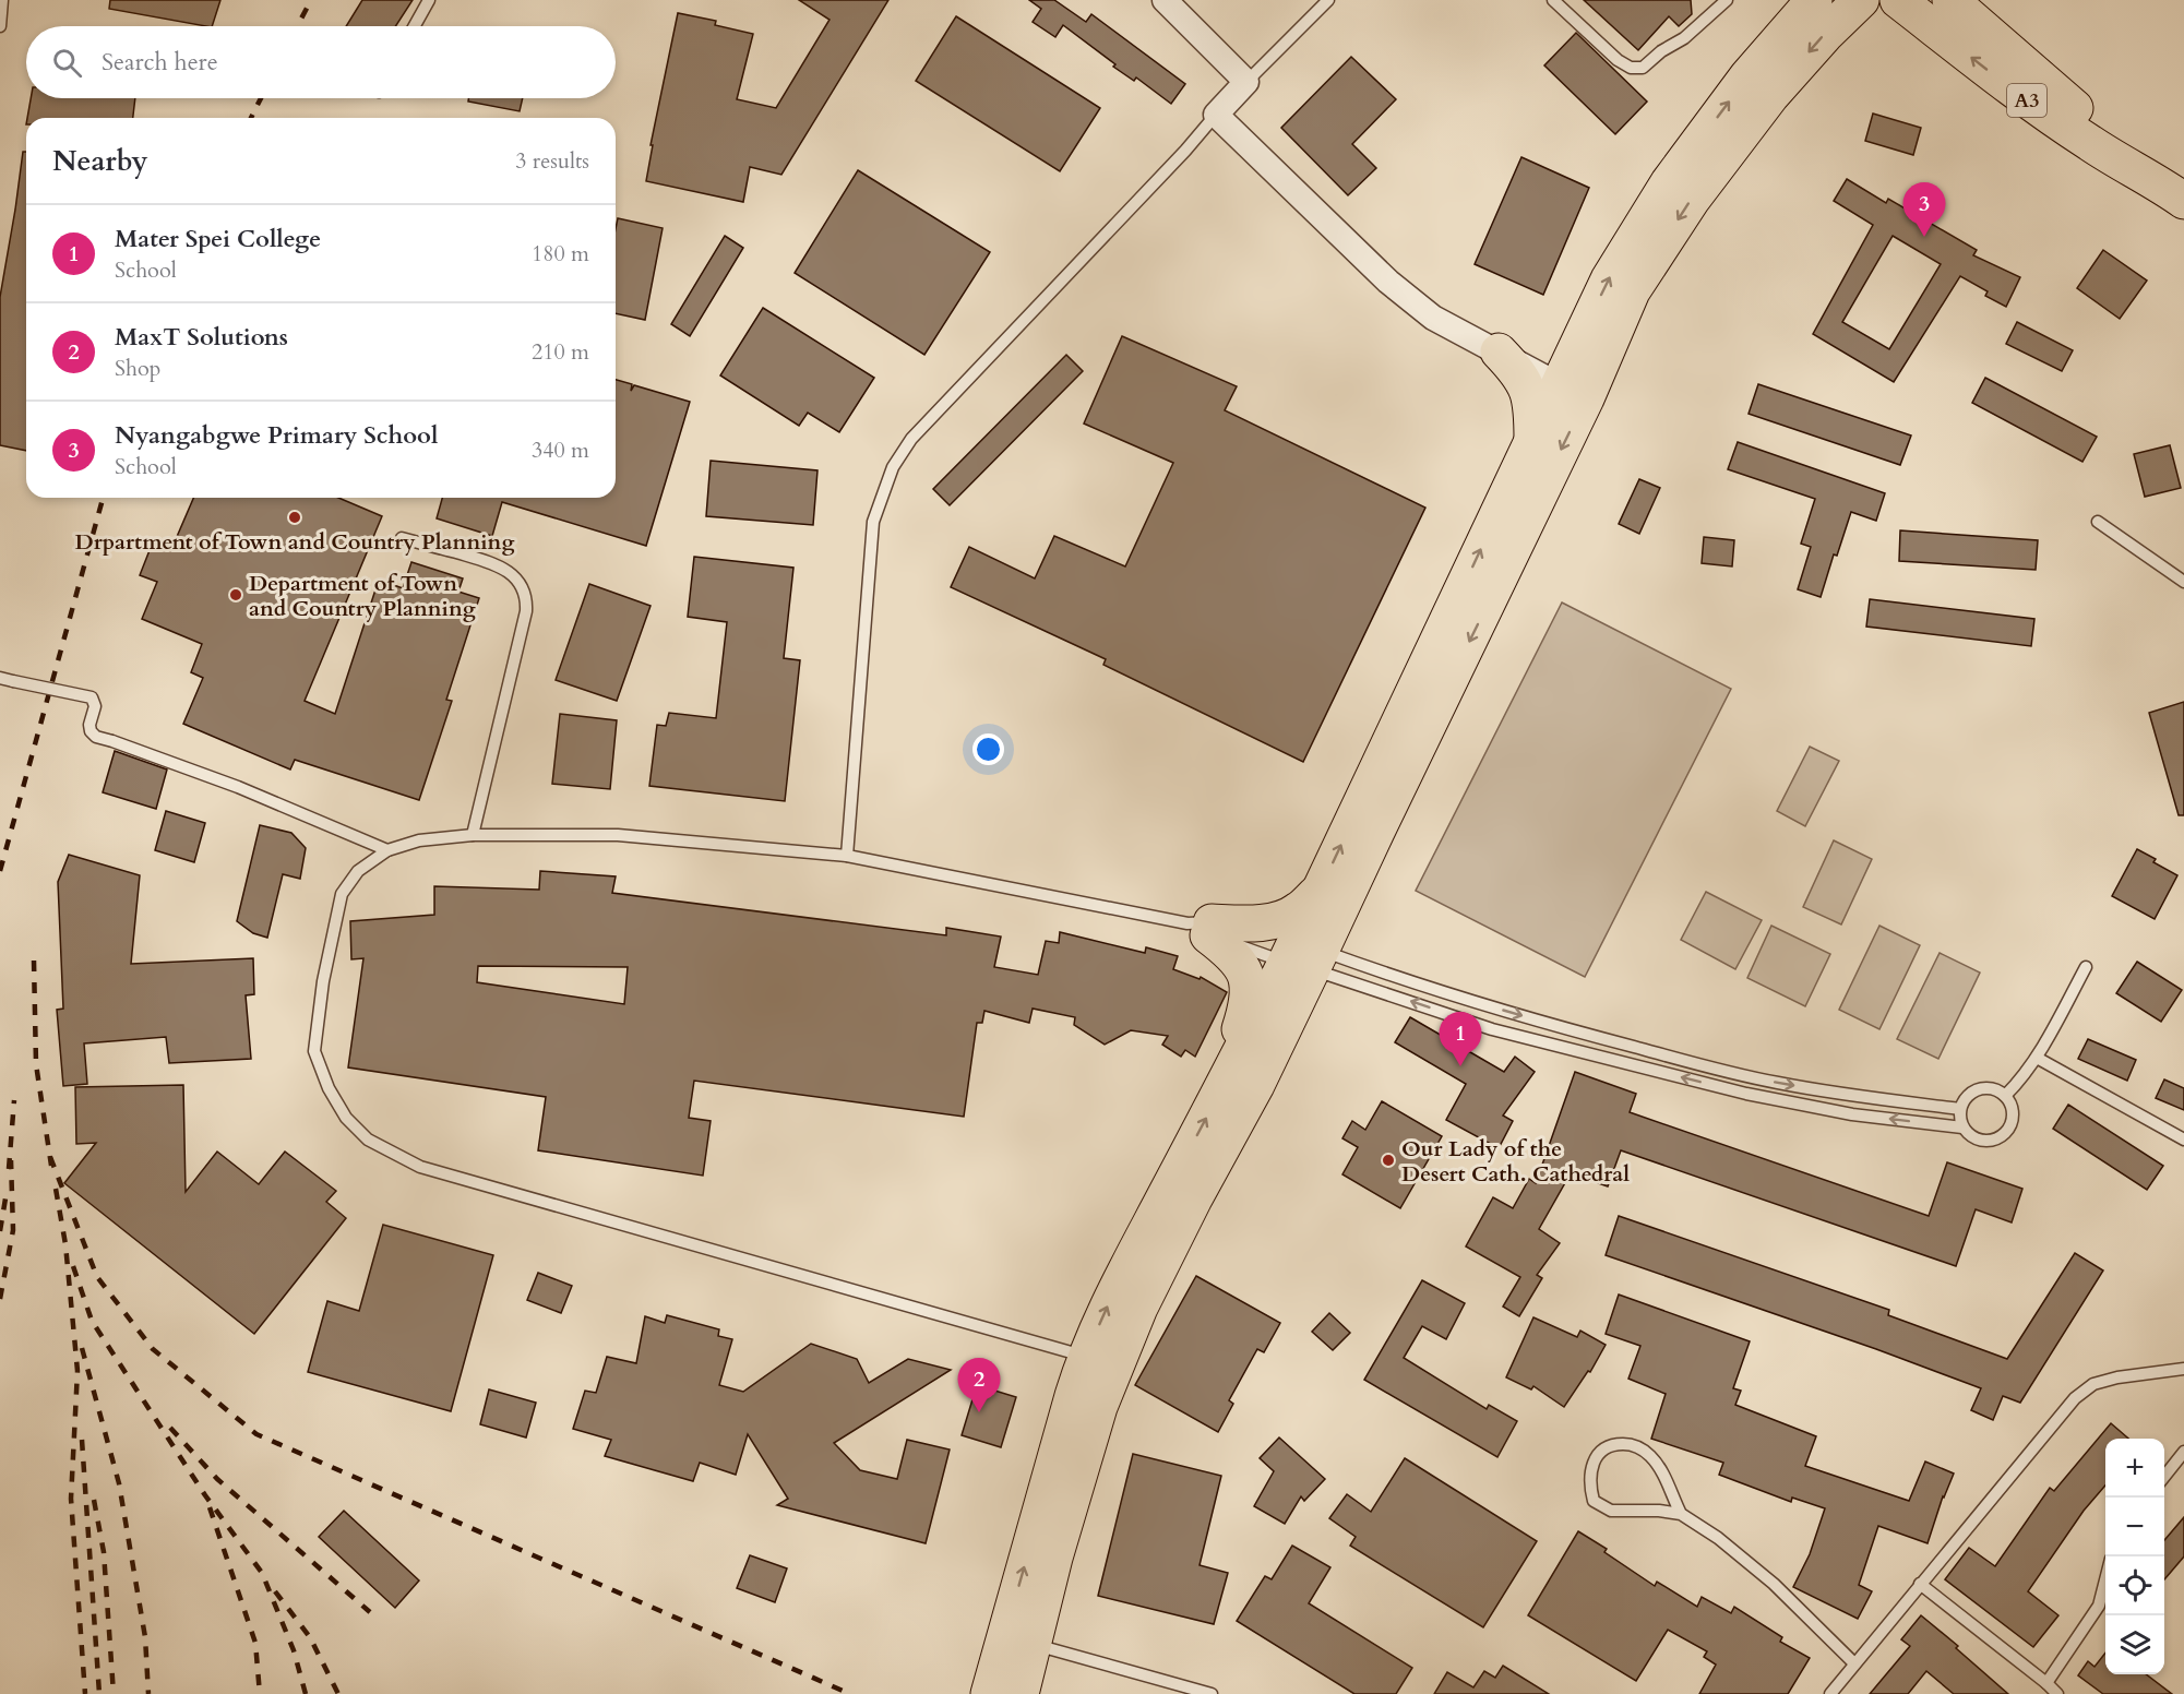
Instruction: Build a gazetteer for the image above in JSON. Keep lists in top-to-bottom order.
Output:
{
  "streets": {
    "main road": ["A3"]
  },
  "places": ["Drpartment of Town and Country Planning", "Department of Town and Country Planning", "Our Lady of the Desert Cath. Cathedral"],
  "page": {
    "search": "Search here",
    "heading": ["Nearby", "3 results"],
    "pins": ["3", "1", "2"],
    "list": [
      {
        "mark": "1",
        "name": "Mater Spei College",
        "note": "School",
        "value": "180 m"
      },
      {
        "mark": "2",
        "name": "MaxT Solutions",
        "note": "Shop",
        "value": "210 m"
      },
      {
        "mark": "3",
        "name": "Nyangabgwe Primary School",
        "note": "School",
        "value": "340 m"
      }
    ],
    "map_buttons": ["+", "−"]
  }
}
